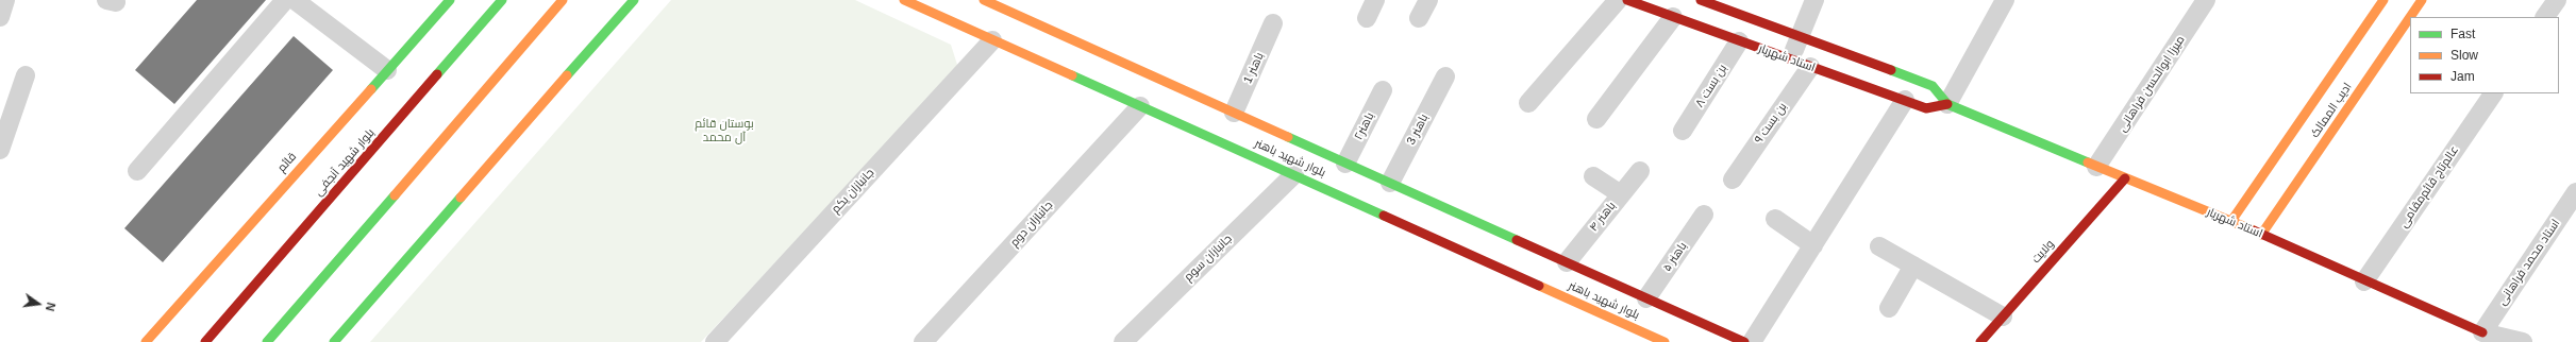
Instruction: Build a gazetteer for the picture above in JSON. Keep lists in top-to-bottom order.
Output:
{
  "streets": {
    "main road": [
      "استاد شهریار",
      "ادیب الممالک",
      "بلوار شهید باهنر",
      "قائم",
      "بلوار شهید آنجفی",
      "ولایت"
    ],
    "street": [
      "باهنر 1",
      "میرزا ابوالحسن فراهانی",
      "بن بست ۸",
      "بن بست ۹",
      "باهنر۲",
      "باهنر 3",
      "عالم‌تاج قائم‌مقامی",
      "جانبازان یکم",
      "باهنر ۴",
      "جانبازان دوم",
      "باهنر ۵",
      "جانبازان سوم",
      "استاد محمد فراهانی"
    ]
  },
  "crossings": [
    ["استاد شهریار", "میرزا ابوالحسن فراهانی"],
    ["استاد شهریار", "بن بست ۸"],
    ["استاد شهریار", "ادیب الممالک"],
    ["استاد شهریار", "بن بست ۹"],
    ["استاد شهریار", "عالم‌تاج قائم‌مقامی"],
    ["استاد شهریار", "ولایت"],
    ["استاد شهریار", "استاد محمد فراهانی"],
    ["باهنر 1", "بلوار شهید باهنر"],
    ["باهنر۲", "بلوار شهید باهنر"],
    ["باهنر 3", "بلوار شهید باهنر"],
    ["بلوار شهید باهنر", "جانبازان یکم"],
    ["بلوار شهید باهنر", "باهنر ۴"],
    ["بلوار شهید باهنر", "جانبازان دوم"],
    ["بلوار شهید باهنر", "باهنر ۵"],
    ["بلوار شهید باهنر", "جانبازان سوم"]
  ],
  "parks": ["بوستان قائم آل محمد"],
  "legend": ["Fast", "Slow", "Jam"],
  "north": "right"
}
